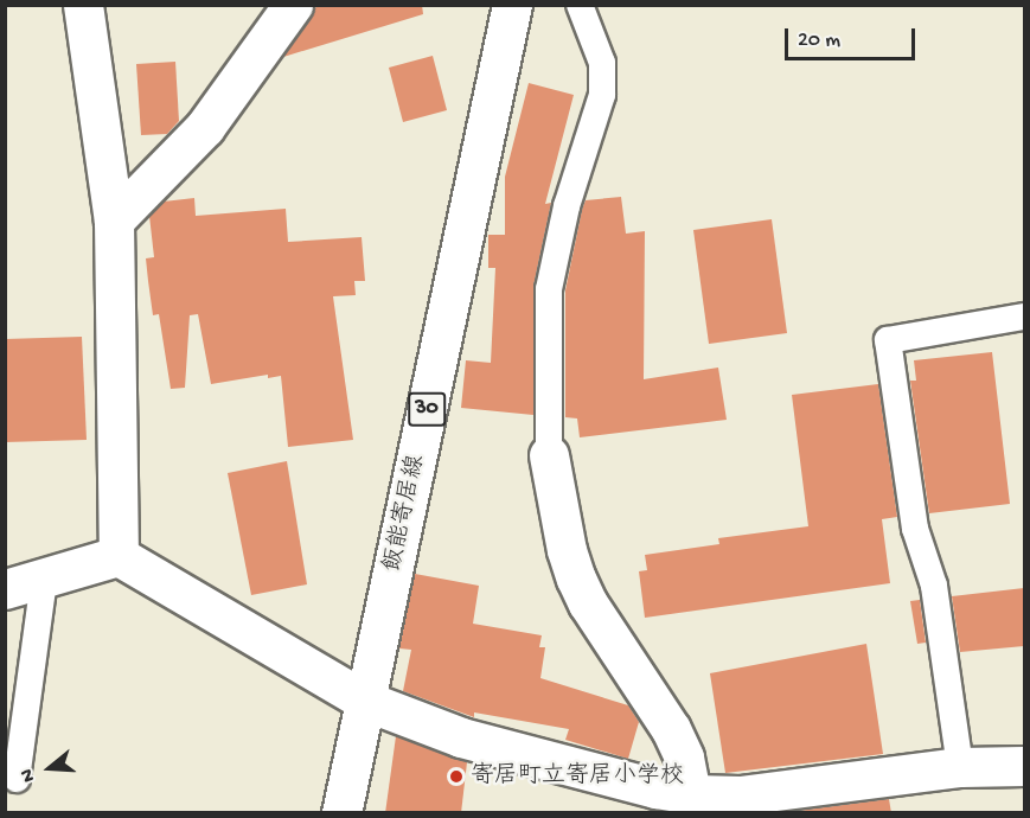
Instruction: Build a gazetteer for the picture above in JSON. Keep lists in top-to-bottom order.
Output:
{
  "streets": {
    "street": ["30", "飯能寄居線"]
  },
  "places": ["寄居町立寄居小学校"],
  "scale_bar": "20 m",
  "north": "left"
}
